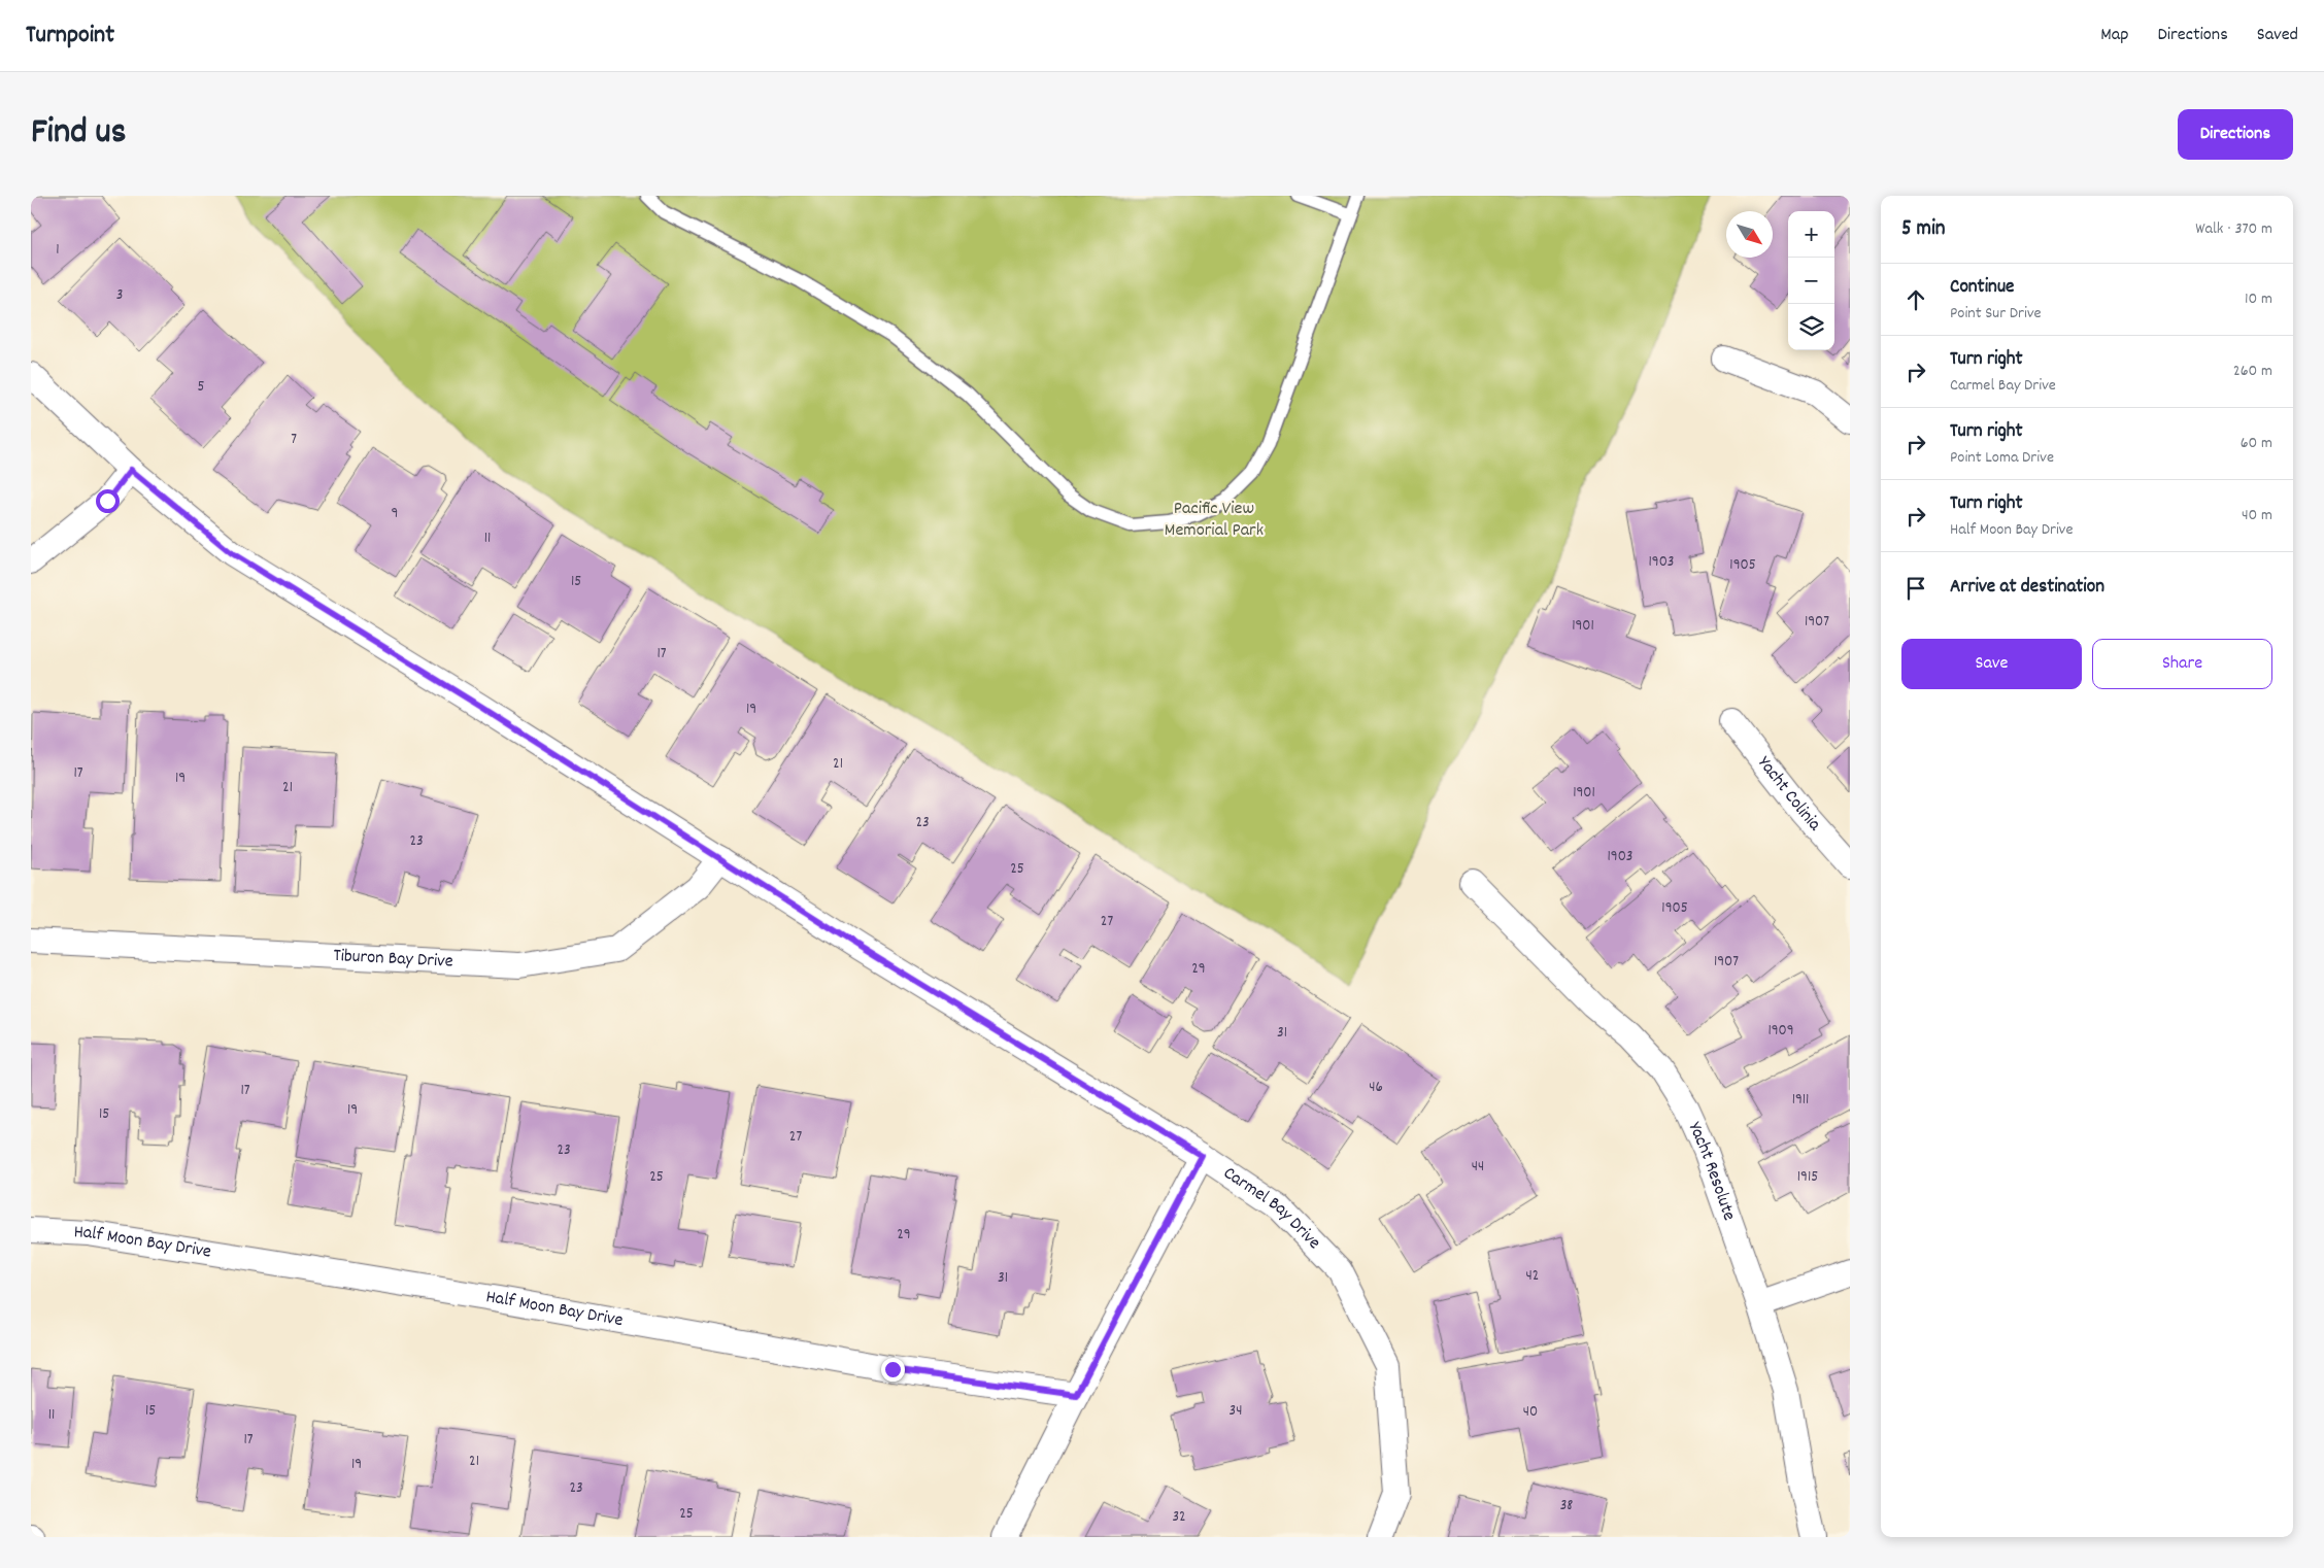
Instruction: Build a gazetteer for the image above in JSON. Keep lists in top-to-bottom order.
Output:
{
  "streets": {
    "street": [
      "Yacht Colinia",
      "Tiburon Bay Drive",
      "Yacht Resolute",
      "Carmel Bay Drive",
      "Half Moon Bay Drive"
    ]
  },
  "crossings": [
    ["Tiburon Bay Drive", "Carmel Bay Drive"]
  ],
  "parks": ["Pacific View Memorial Park"],
  "house_numbers": [
    "1",
    "3",
    "5",
    "7",
    "9",
    "11",
    "1903",
    "1905",
    "15",
    "1907",
    "1901",
    "17",
    "19",
    "21",
    "17",
    "19",
    "21",
    "1901",
    "23",
    "23",
    "1903",
    "25",
    "1905",
    "27",
    "1907",
    "29",
    "1909",
    "31",
    "46",
    "17",
    "1911",
    "19",
    "15",
    "27",
    "23",
    "44",
    "25",
    "1915",
    "29",
    "42",
    "31",
    "15",
    "34",
    "40",
    "11",
    "17",
    "21",
    "19",
    "23",
    "38",
    "25",
    "32"
  ],
  "north": "bottom right",
  "page": {
    "header": "Turnpoint",
    "nav": ["Map", "Directions", "Saved"],
    "title": "Find us",
    "buttons": [
      "Directions",
      ["Save", "Share"]
    ],
    "heading": ["5 min", "Walk · 370 m"],
    "map_buttons": ["+", "−"],
    "list": [
      ["Continue", "Point Sur Drive", "10 m"],
      ["Turn right", "Carmel Bay Drive", "260 m"],
      ["Turn right", "Point Loma Drive", "60 m"],
      ["Turn right", "Half Moon Bay Drive", "40 m"],
      "Arrive at destination"
    ]
  }
}
